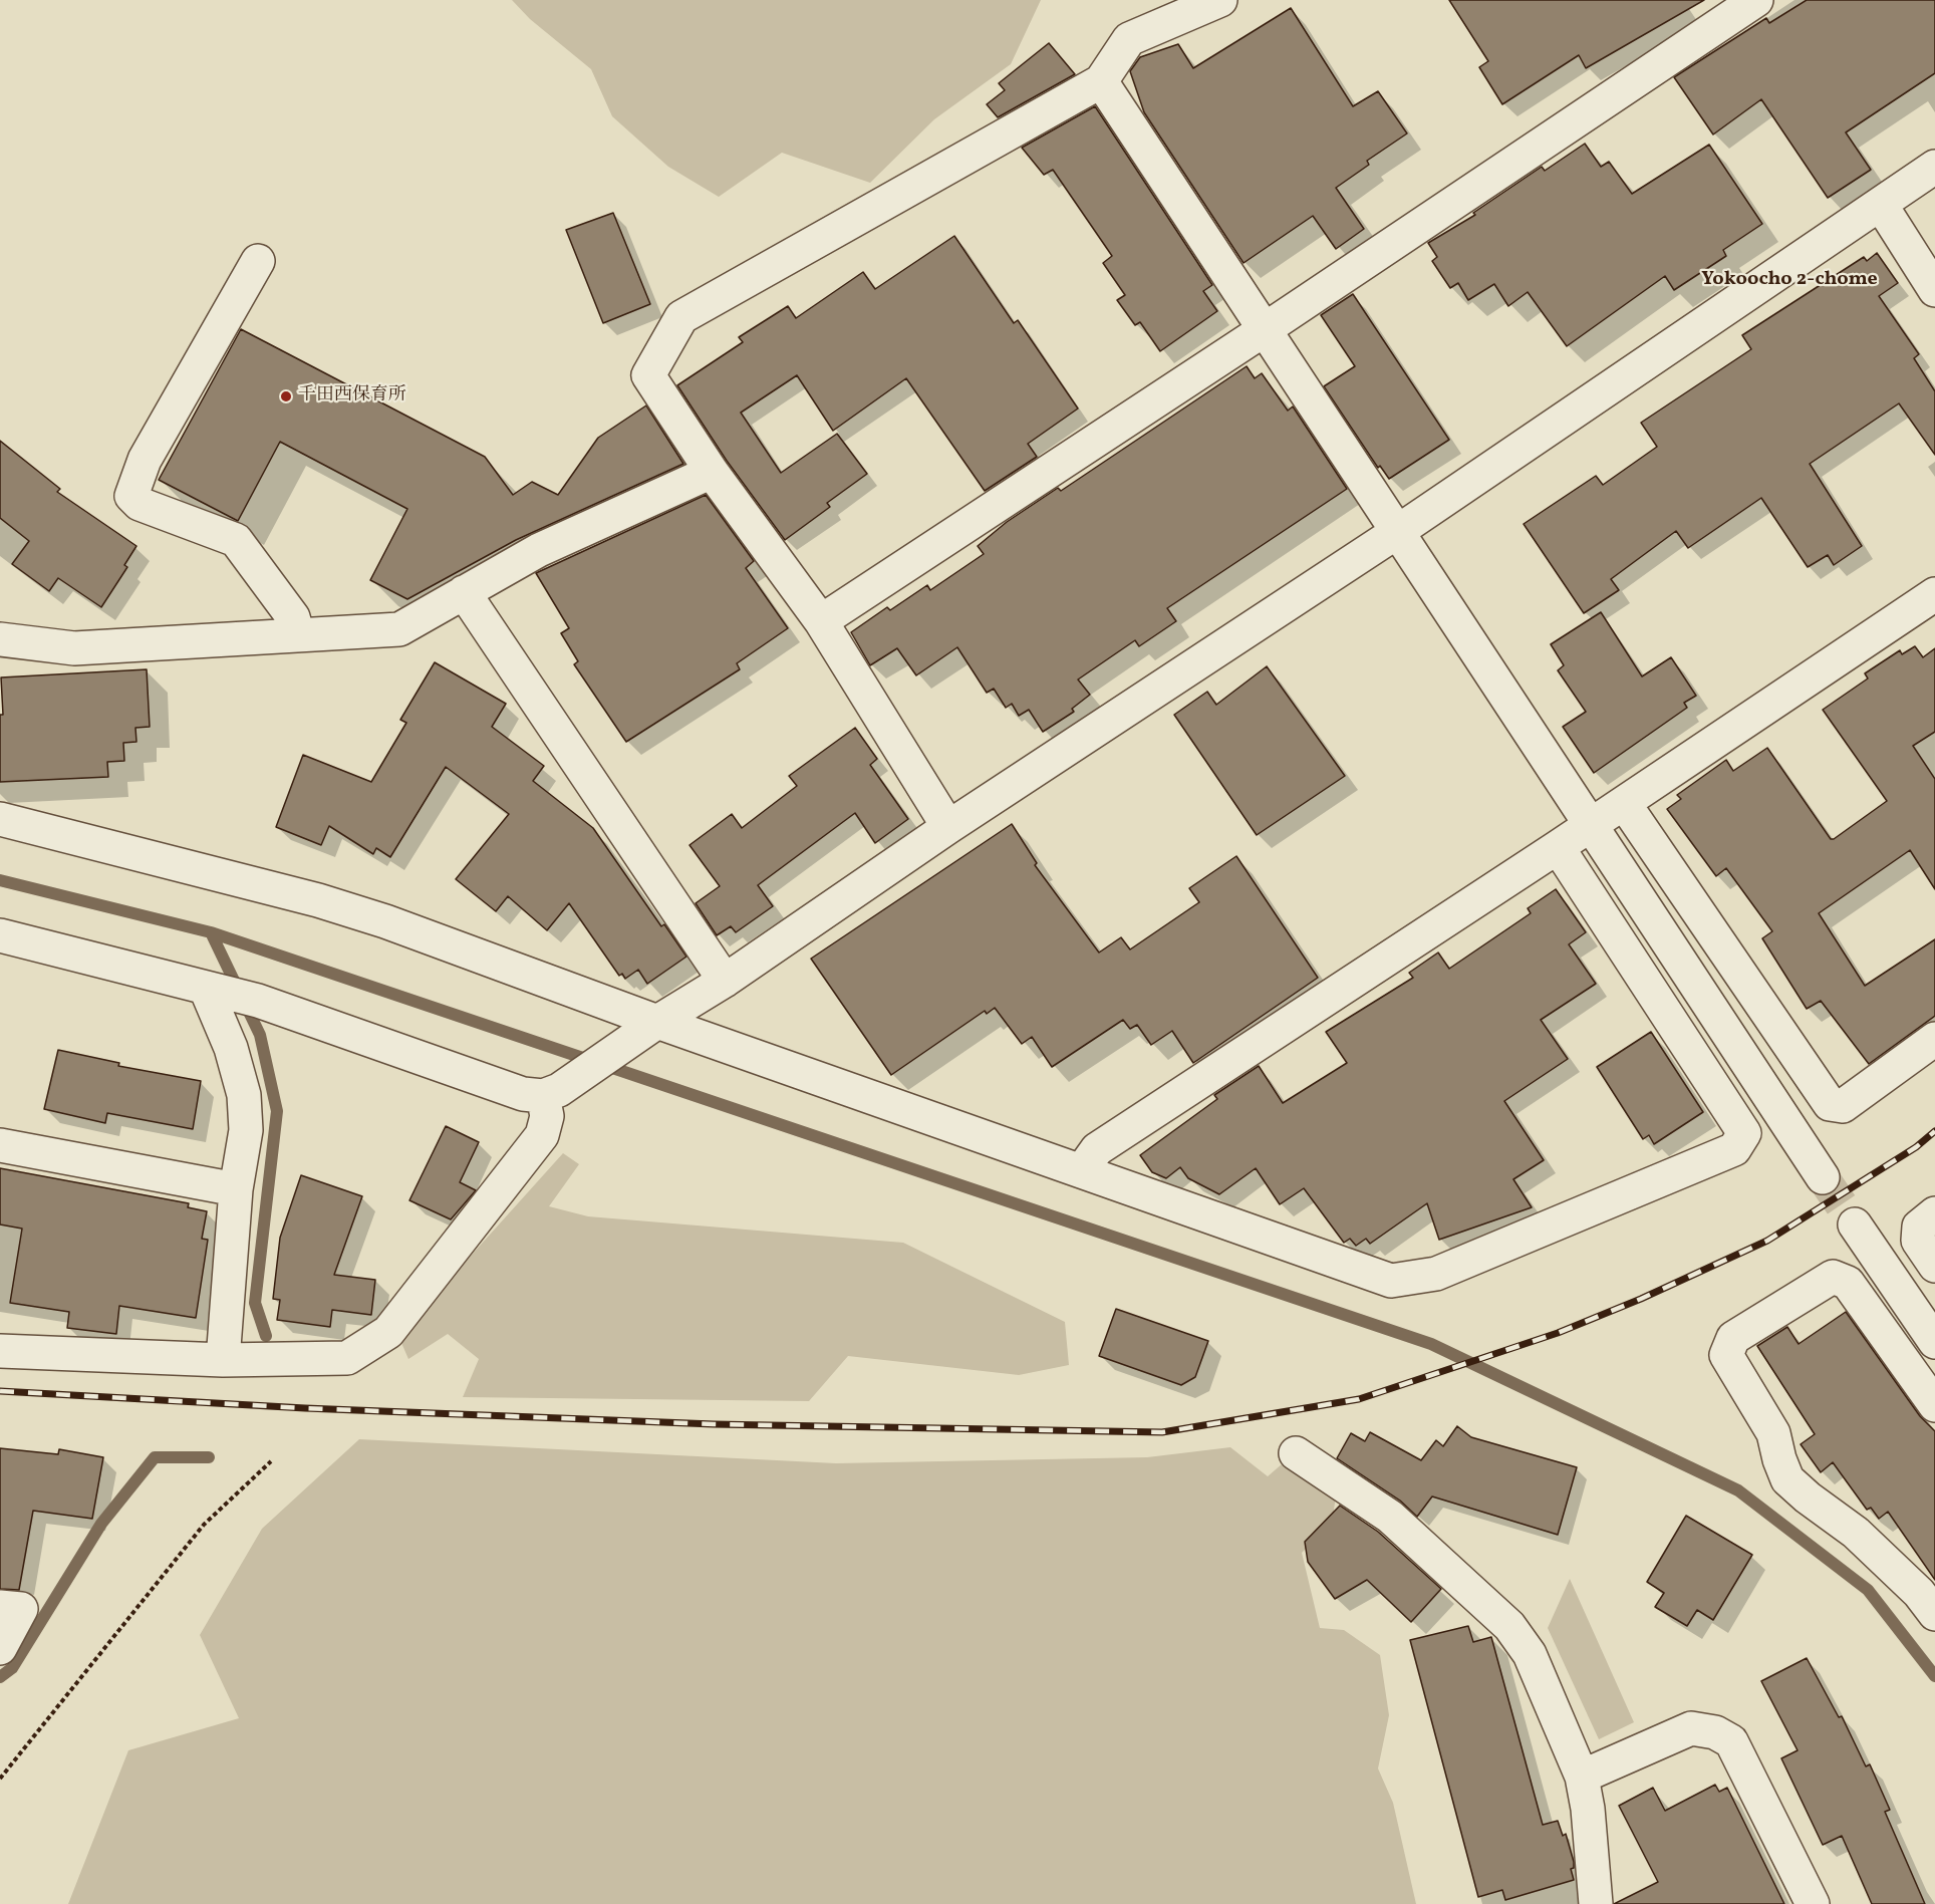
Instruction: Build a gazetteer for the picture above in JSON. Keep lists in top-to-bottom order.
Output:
{
  "districts": ["Yokoocho 2-chome"],
  "places": ["千田西保育所"]
}
